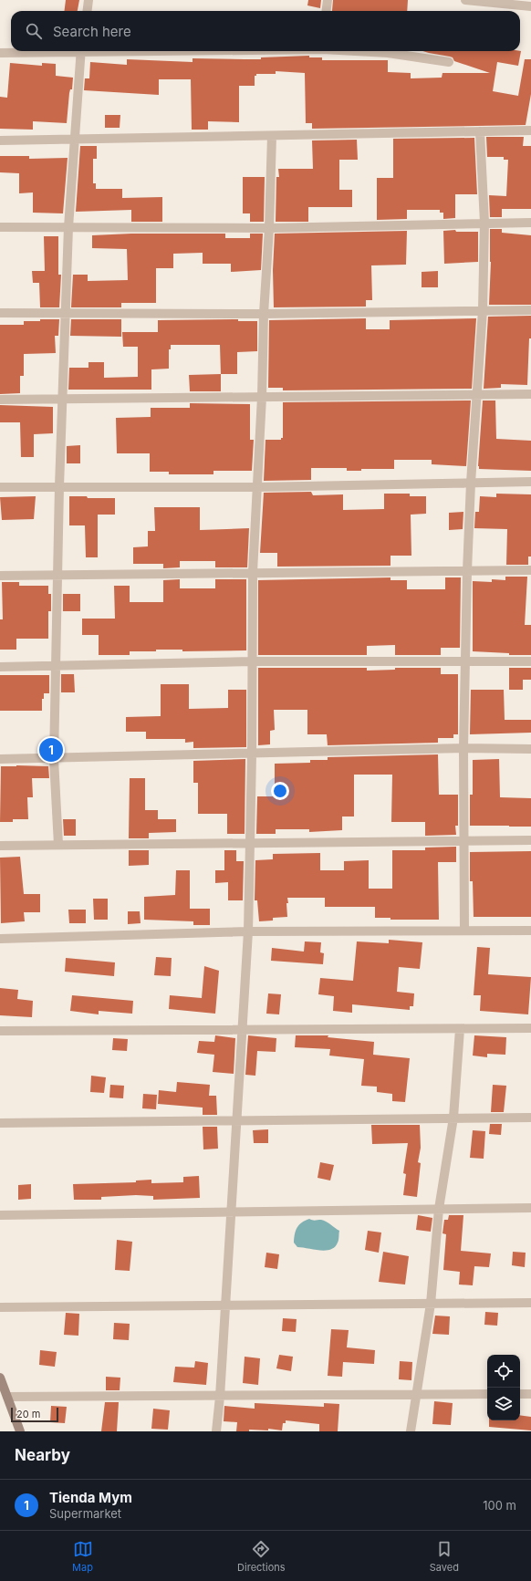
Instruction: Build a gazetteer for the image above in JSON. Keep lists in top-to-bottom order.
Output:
{
  "scale_bar": "20 m",
  "page": {
    "search": "Search here",
    "pins": "1",
    "scale": "20 m",
    "heading": "Nearby",
    "list": [
      {
        "mark": "1",
        "name": "Tienda Mym",
        "note": "Supermarket",
        "value": "100 m"
      }
    ],
    "nav": ["Map", "Directions", "Saved"]
  }
}
